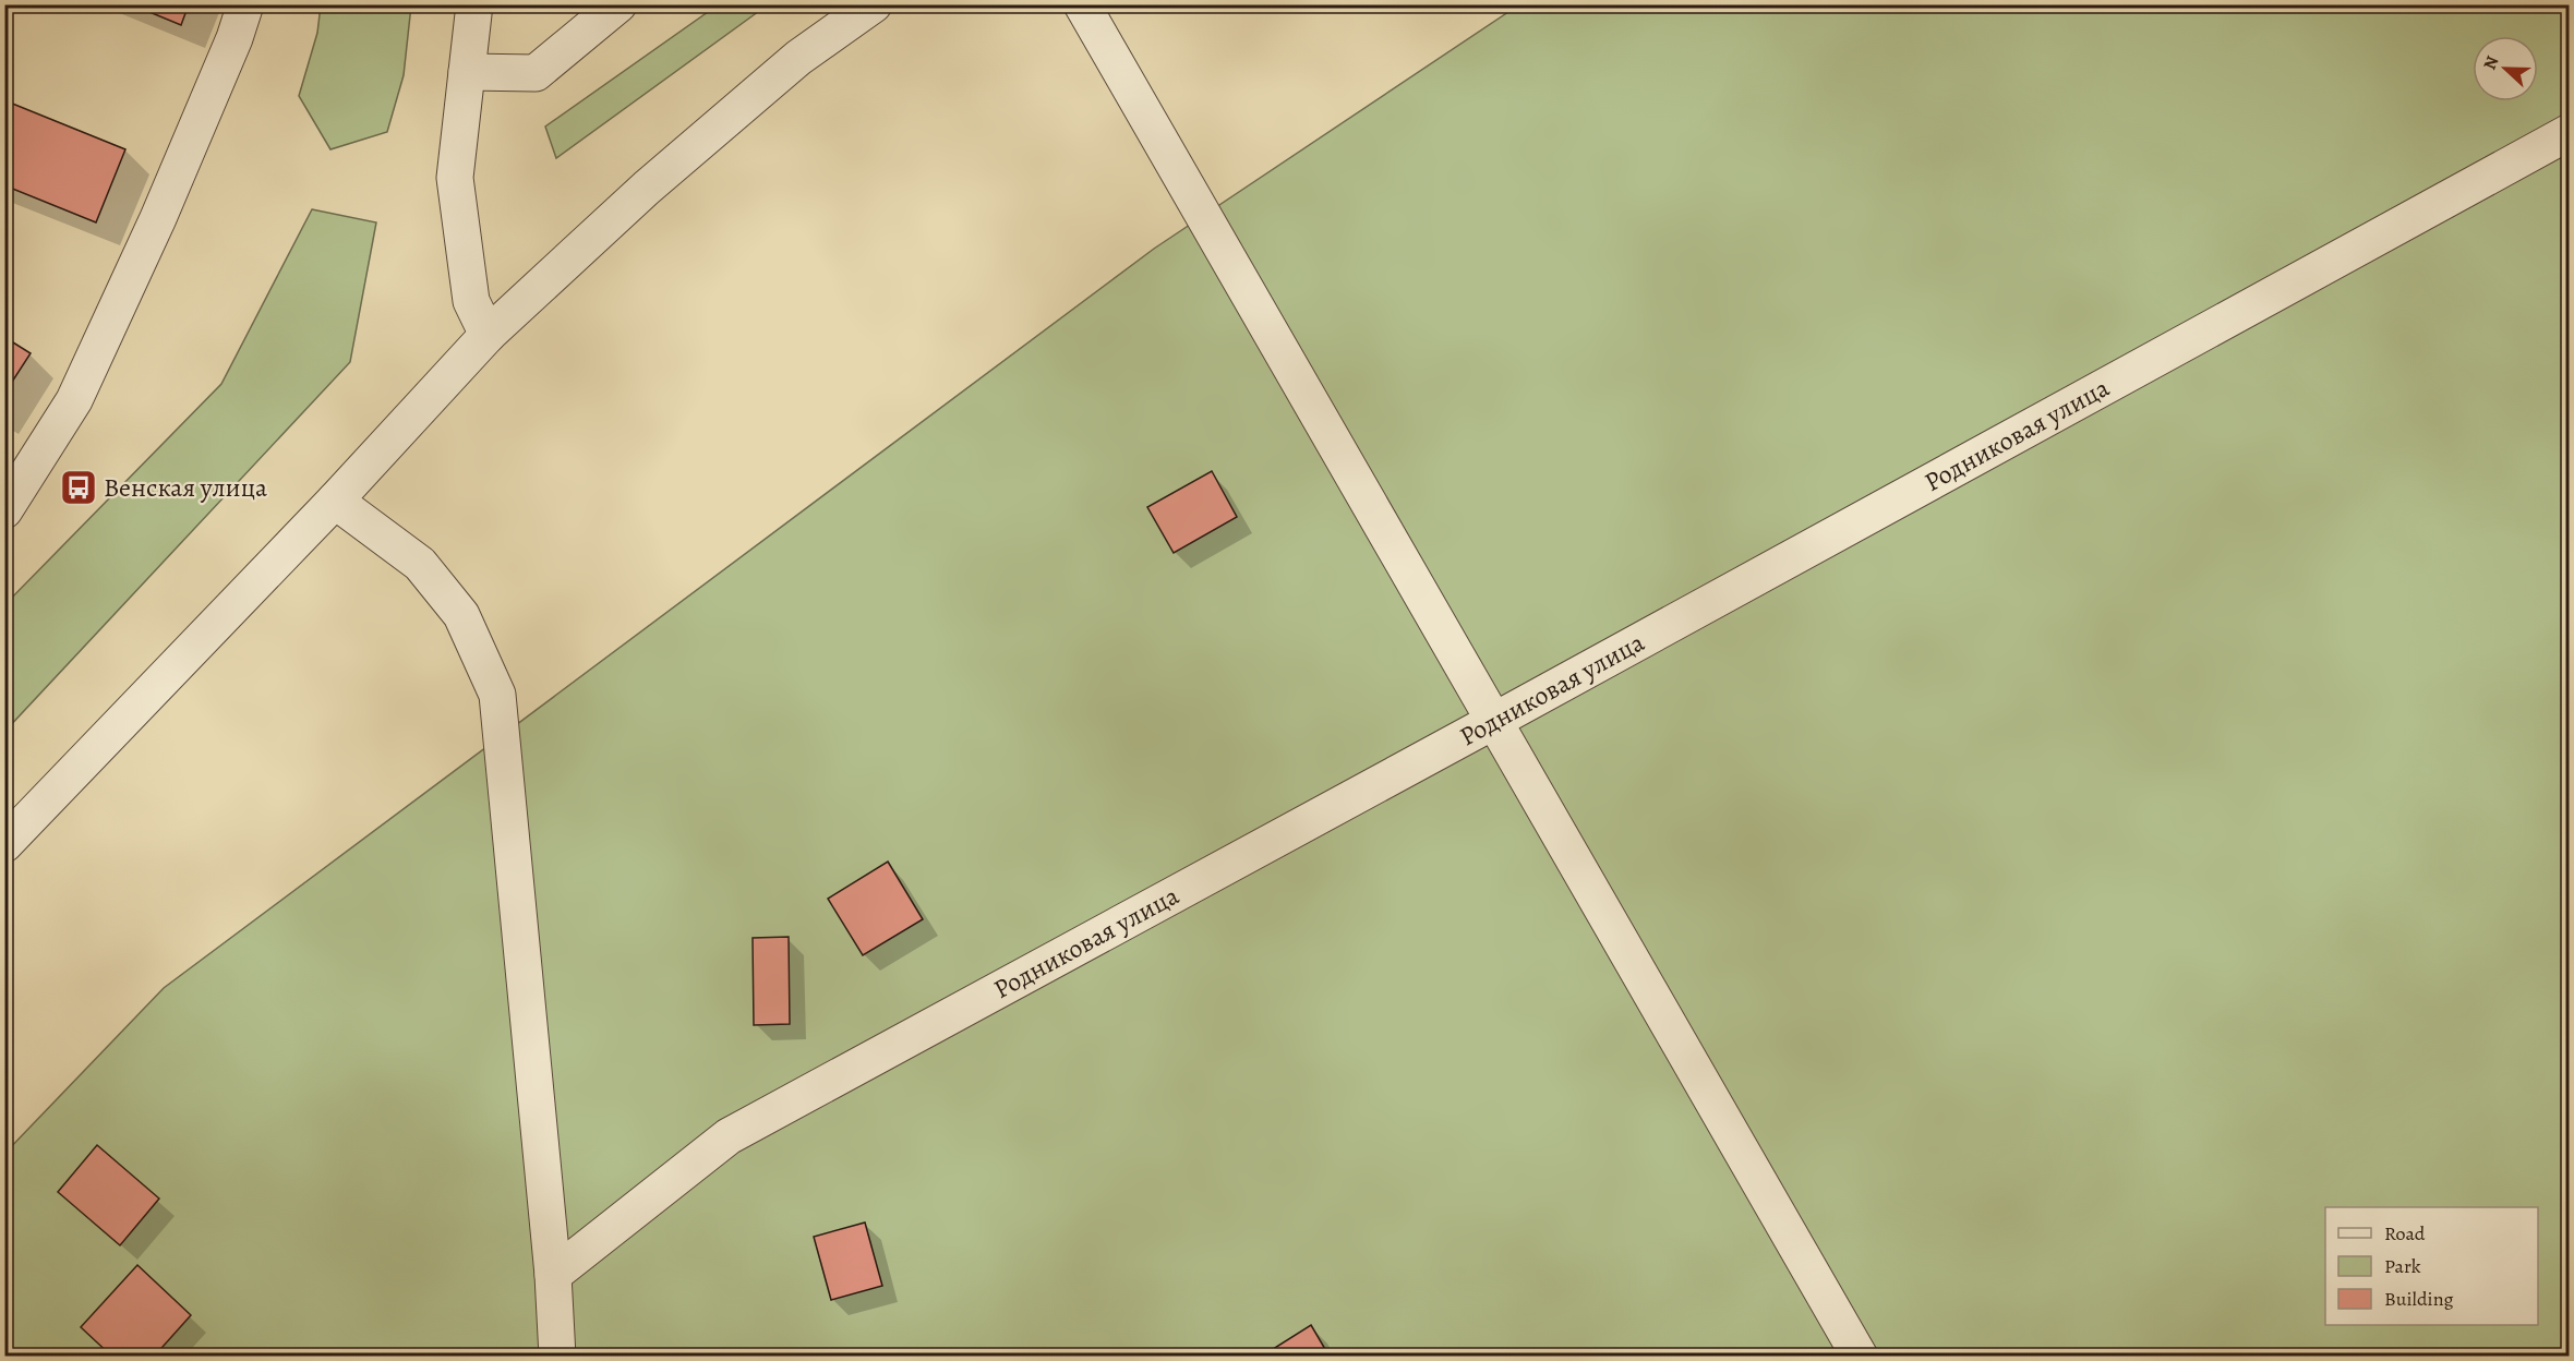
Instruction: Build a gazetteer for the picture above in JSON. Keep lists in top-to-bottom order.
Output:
{
  "streets": {
    "street": ["Родниковая улица"]
  },
  "places": {
    "bus stop": ["Венская улица"]
  },
  "legend": ["Road", "Park", "Building"],
  "north": "left"
}
